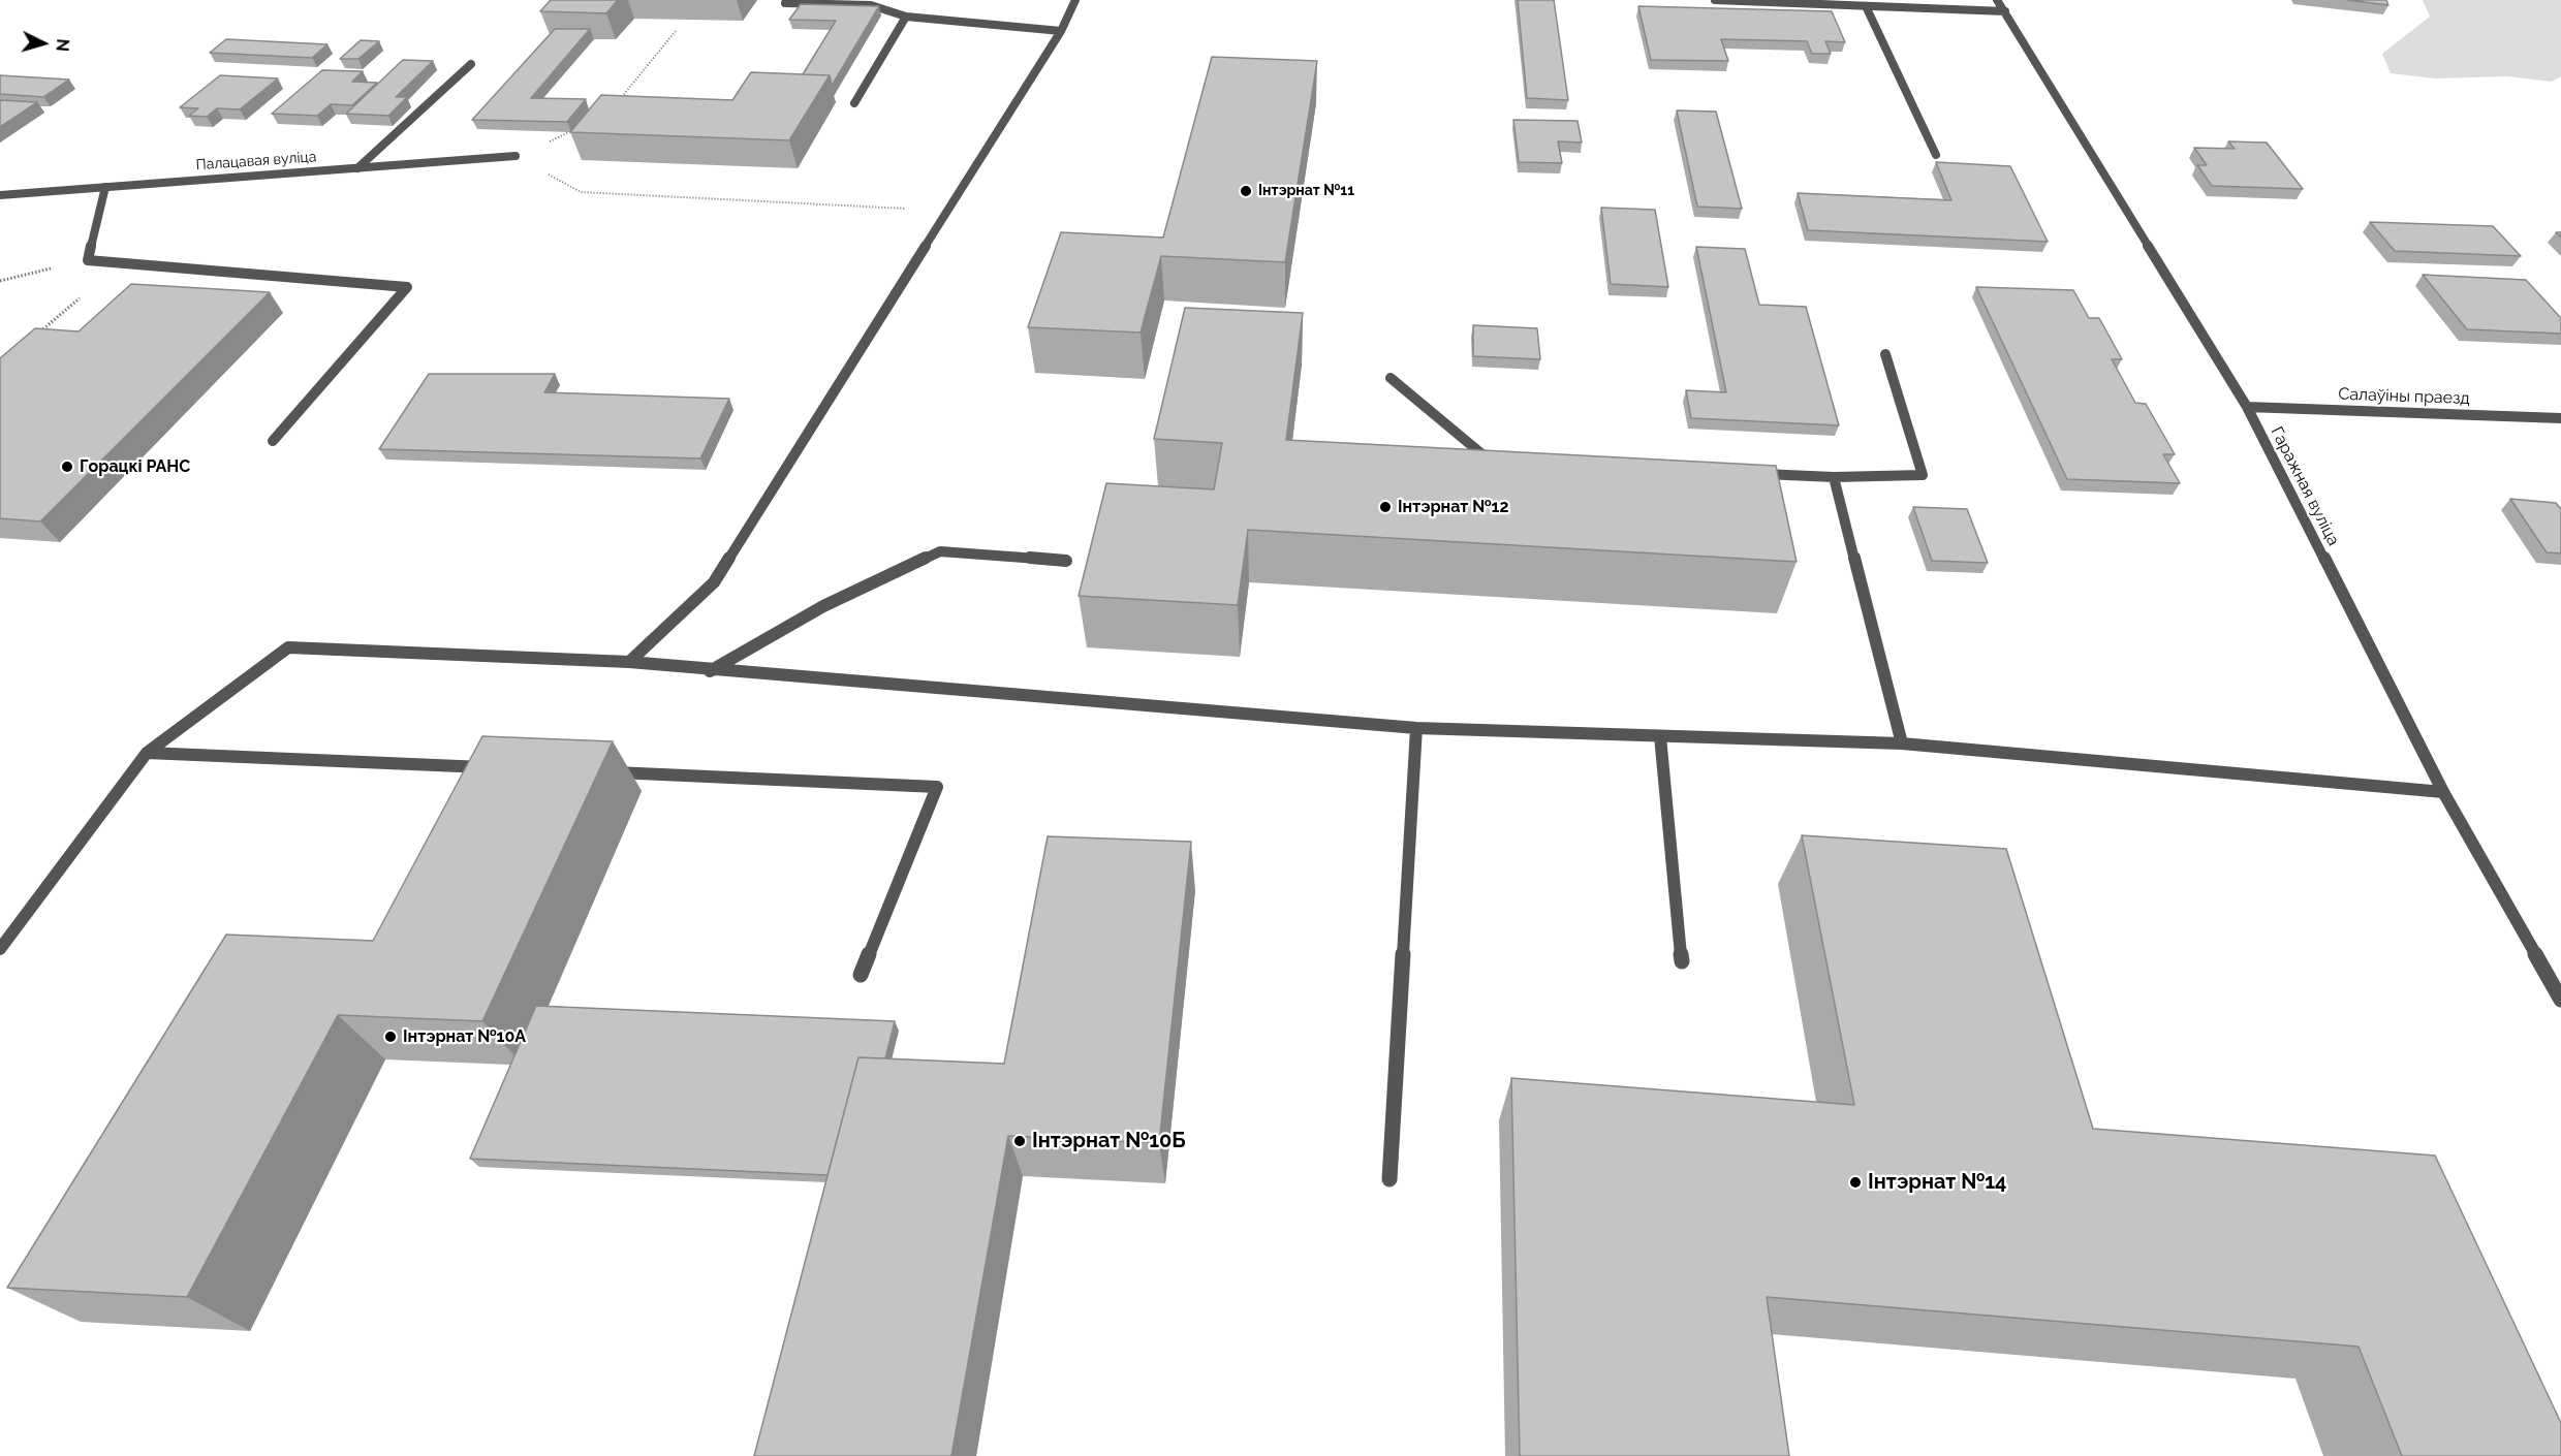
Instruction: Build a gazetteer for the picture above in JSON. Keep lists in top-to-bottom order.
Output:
{
  "streets": {
    "street": ["Палацавая вуліца", "Салаўіны праезд", "Гаражная вуліца"]
  },
  "crossings": [
    ["Салаўіны праезд", "Гаражная вуліца"]
  ],
  "places": [
    "Інтэрнат №11",
    "Горацкі РАНС",
    "Інтэрнат №12",
    "Інтэрнат №10А",
    "Інтэрнат №10Б",
    "Інтэрнат №14"
  ],
  "north": "right"
}
